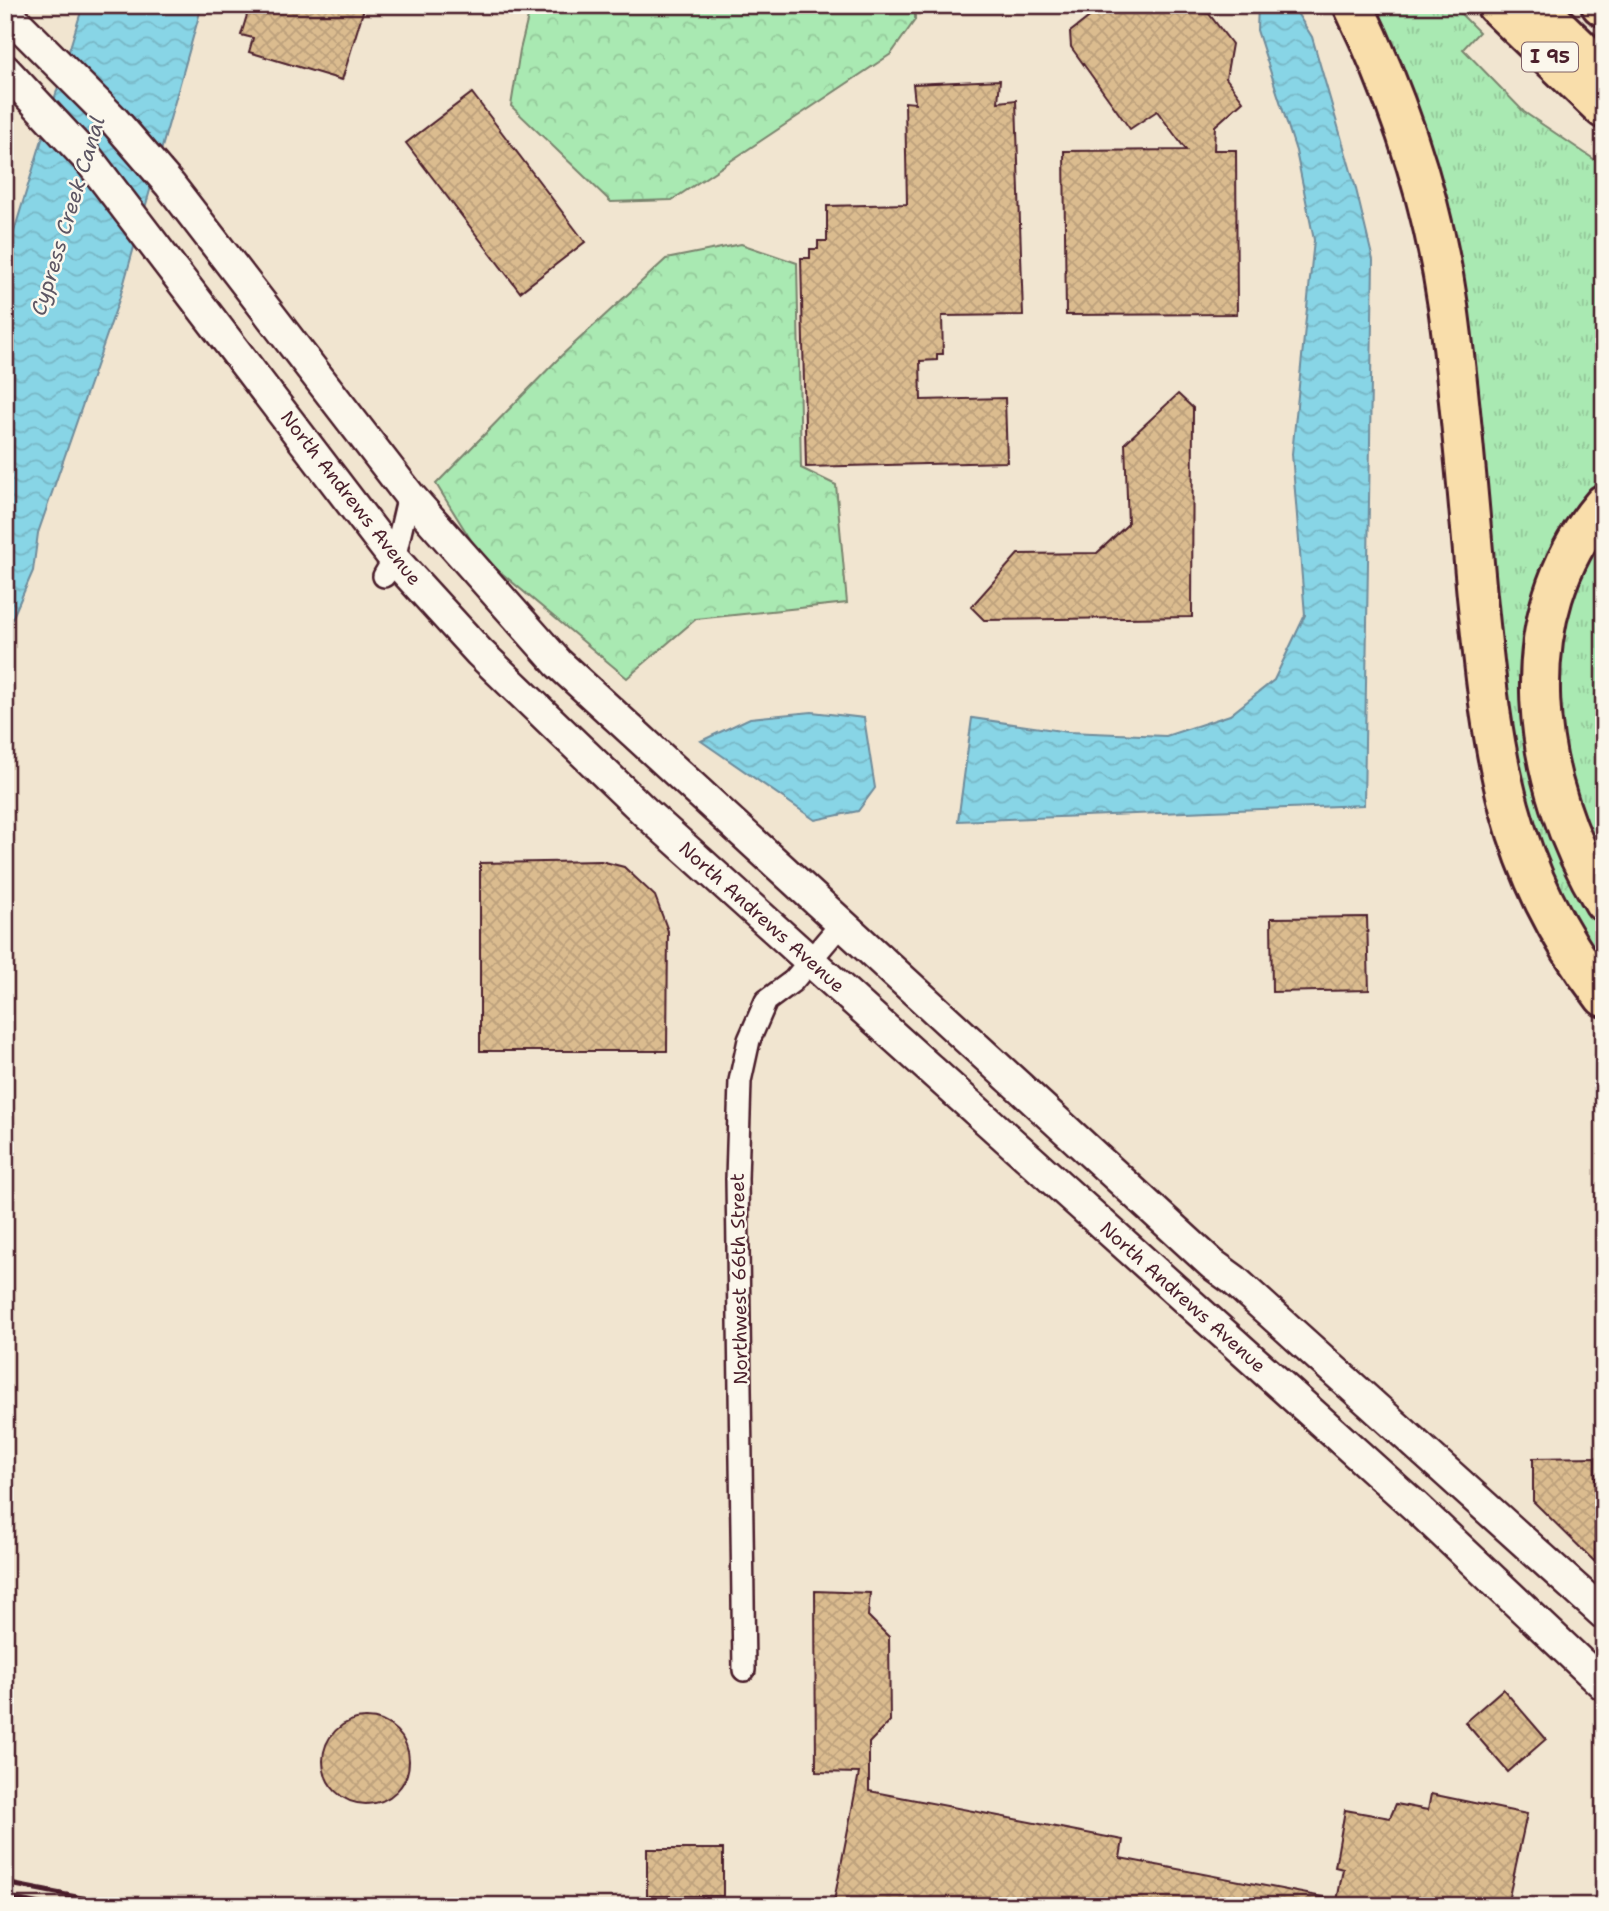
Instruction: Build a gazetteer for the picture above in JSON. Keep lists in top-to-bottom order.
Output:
{
  "streets": {
    "highway": ["I 95"],
    "main road": ["North Andrews Avenue"],
    "street": ["Northwest 66th Street"]
  },
  "crossings": [
    ["North Andrews Avenue", "Northwest 66th Street"]
  ],
  "water": ["Cypress Creek Canal"]
}
